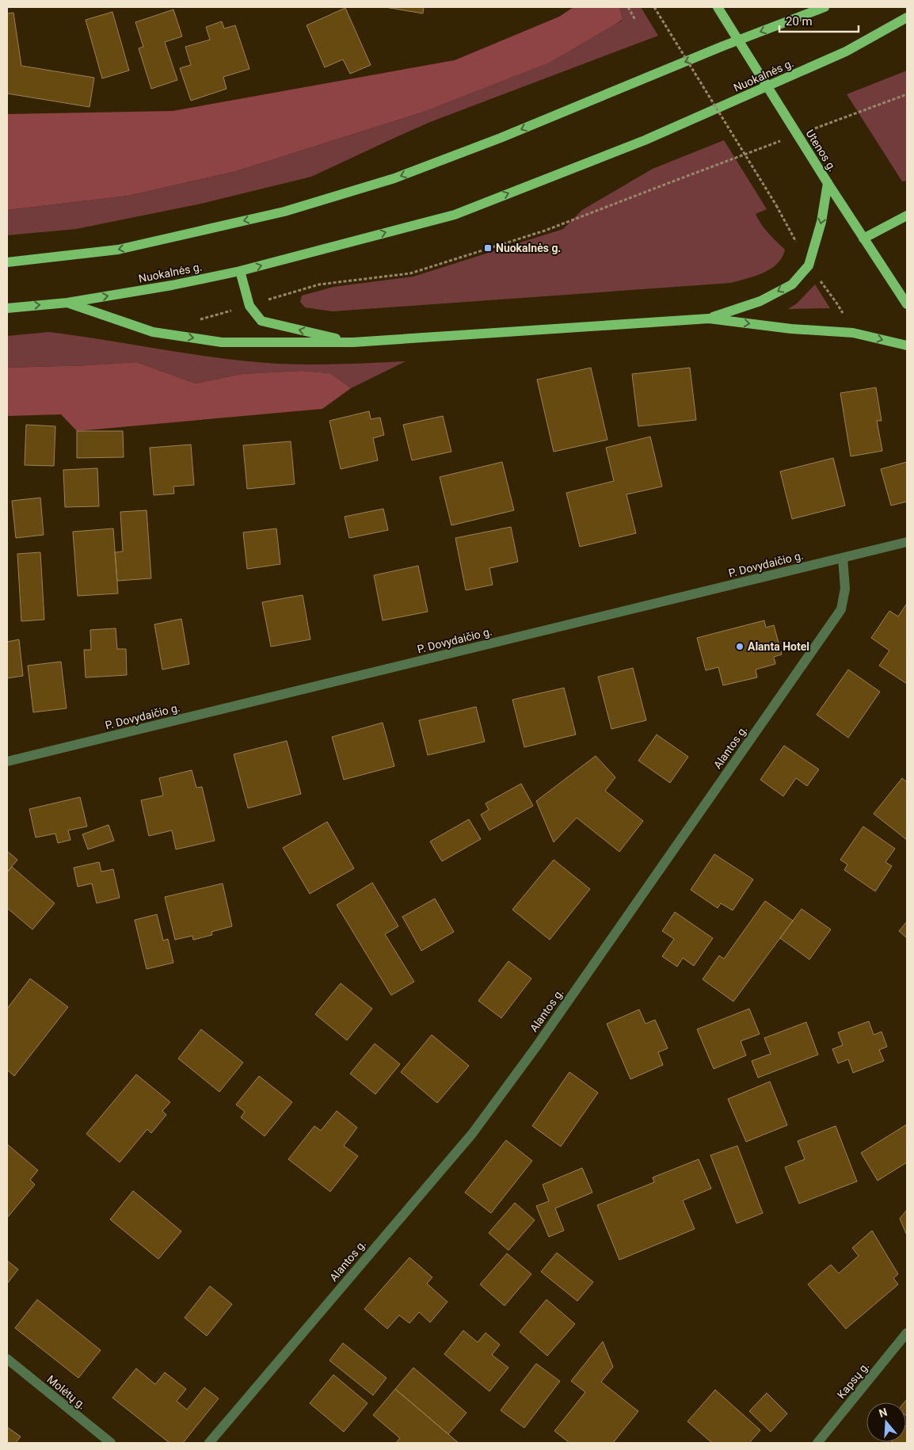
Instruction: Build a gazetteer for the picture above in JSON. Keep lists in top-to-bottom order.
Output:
{
  "streets": {
    "main road": ["Nuokalnės g.", "Utenos g."],
    "street": [
      "P. Dovydaičio g.",
      "Alantos g.",
      "Kapsų g.",
      "Molėtų g."
    ]
  },
  "crossings": [
    ["P. Dovydaičio g.", "Alantos g."]
  ],
  "places": {
    "transit": ["Nuokalnės g."],
    "other": ["Alanta Hotel"]
  },
  "scale_bar": "20 m",
  "north": "top"
}
